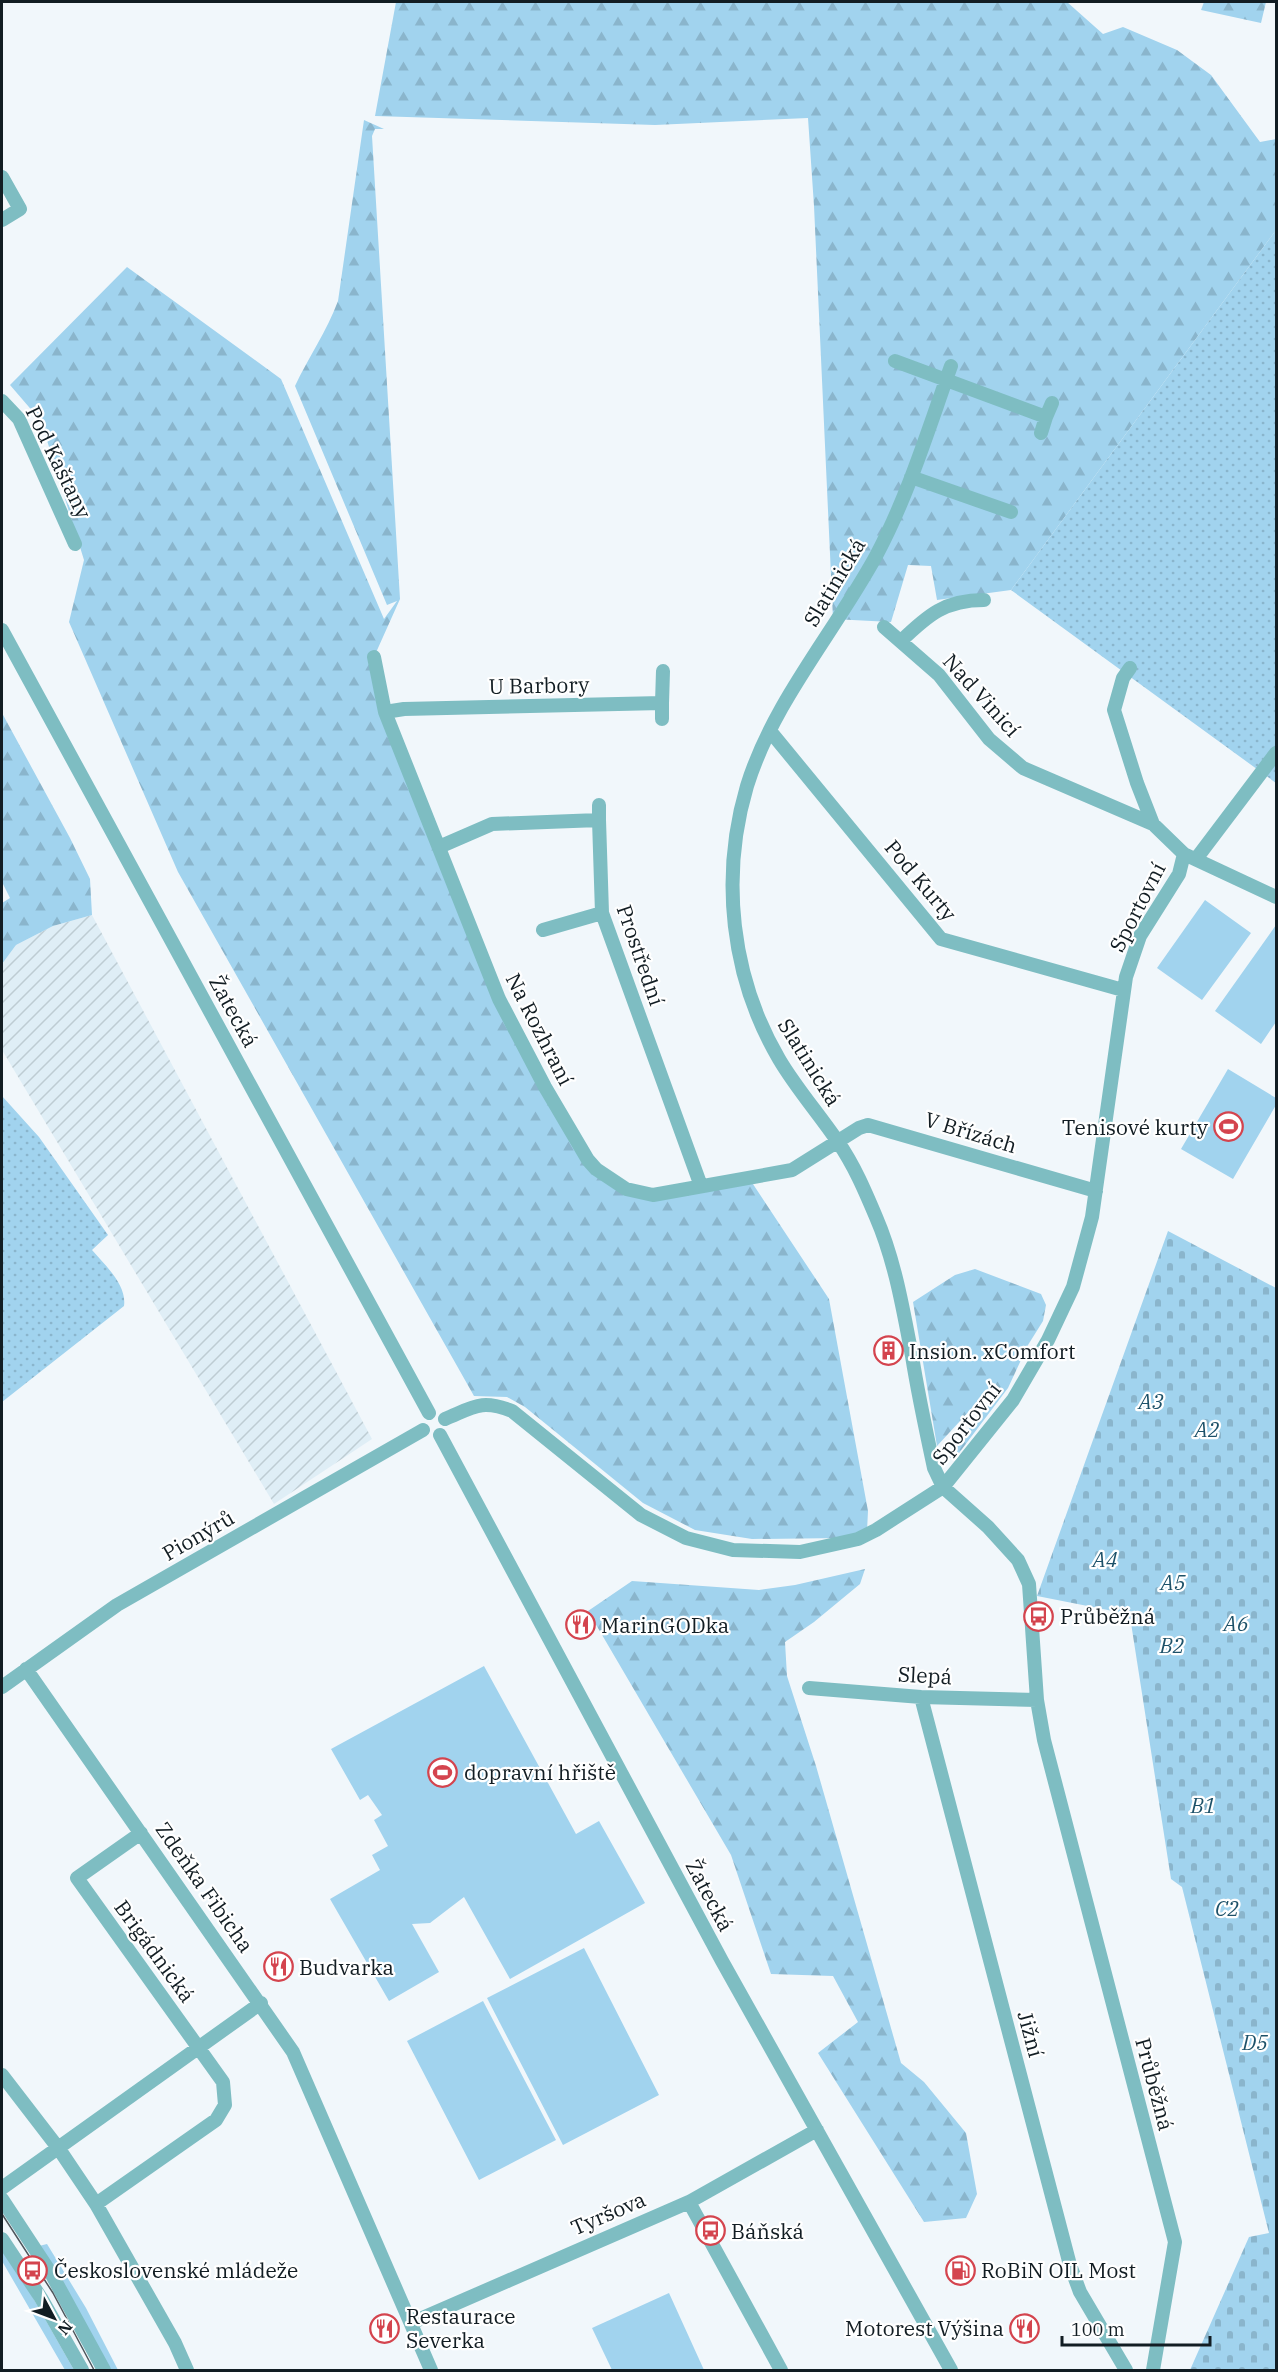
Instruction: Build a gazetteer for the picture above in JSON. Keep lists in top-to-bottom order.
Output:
{
  "streets": {
    "street": [
      "Pod Kaštany",
      "Slatinická",
      "U Barbory",
      "Nad Vinicí",
      "Pod Kurty",
      "Sportovní",
      "Prostřední",
      "Žatecká",
      "Na Rozhraní",
      "V Břízách",
      "Pionýrů",
      "Slepá",
      "Zdeňka Fibicha",
      "Brigádnická",
      "Jižní",
      "Průběžná",
      "Tyršova"
    ]
  },
  "crossings": [
    ["Slatinická", "Pod Kurty"],
    ["Slatinická", "Sportovní"],
    ["Slatinická", "Na Rozhraní"],
    ["Slatinická", "V Břízách"],
    ["Slatinická", "Průběžná"],
    ["U Barbory", "Na Rozhraní"],
    ["Nad Vinicí", "Sportovní"],
    ["Pod Kurty", "Sportovní"],
    ["Sportovní", "Žatecká"],
    ["Sportovní", "V Břízách"],
    ["Sportovní", "Pionýrů"],
    ["Sportovní", "Průběžná"],
    ["Prostřední", "Na Rozhraní"],
    ["Žatecká", "Pionýrů"],
    ["Žatecká", "Tyršova"],
    ["Na Rozhraní", "V Břízách"],
    ["Pionýrů", "Zdeňka Fibicha"],
    ["Slepá", "Jižní"],
    ["Slepá", "Průběžná"],
    ["Zdeňka Fibicha", "Brigádnická"],
    ["Zdeňka Fibicha", "Tyršova"]
  ],
  "parks": [
    "A3",
    "A2",
    "A4",
    "A5",
    "A6",
    "B2",
    "B1",
    "C2",
    "D5"
  ],
  "places": {
    "sports": ["Tenisové kurty", "dopravní hřiště"],
    "building": ["Insion. xComfort"],
    "bus stop": ["Průběžná", "Báňská", "Československé mládeže"],
    "restaurant": [
      "MarinGODka",
      "Budvarka",
      "Restaurace Severka",
      "Motorest Výšina"
    ],
    "fuel station": ["RoBiN OIL Most"]
  },
  "scale_bar": "100 m",
  "north": "bottom right"
}
